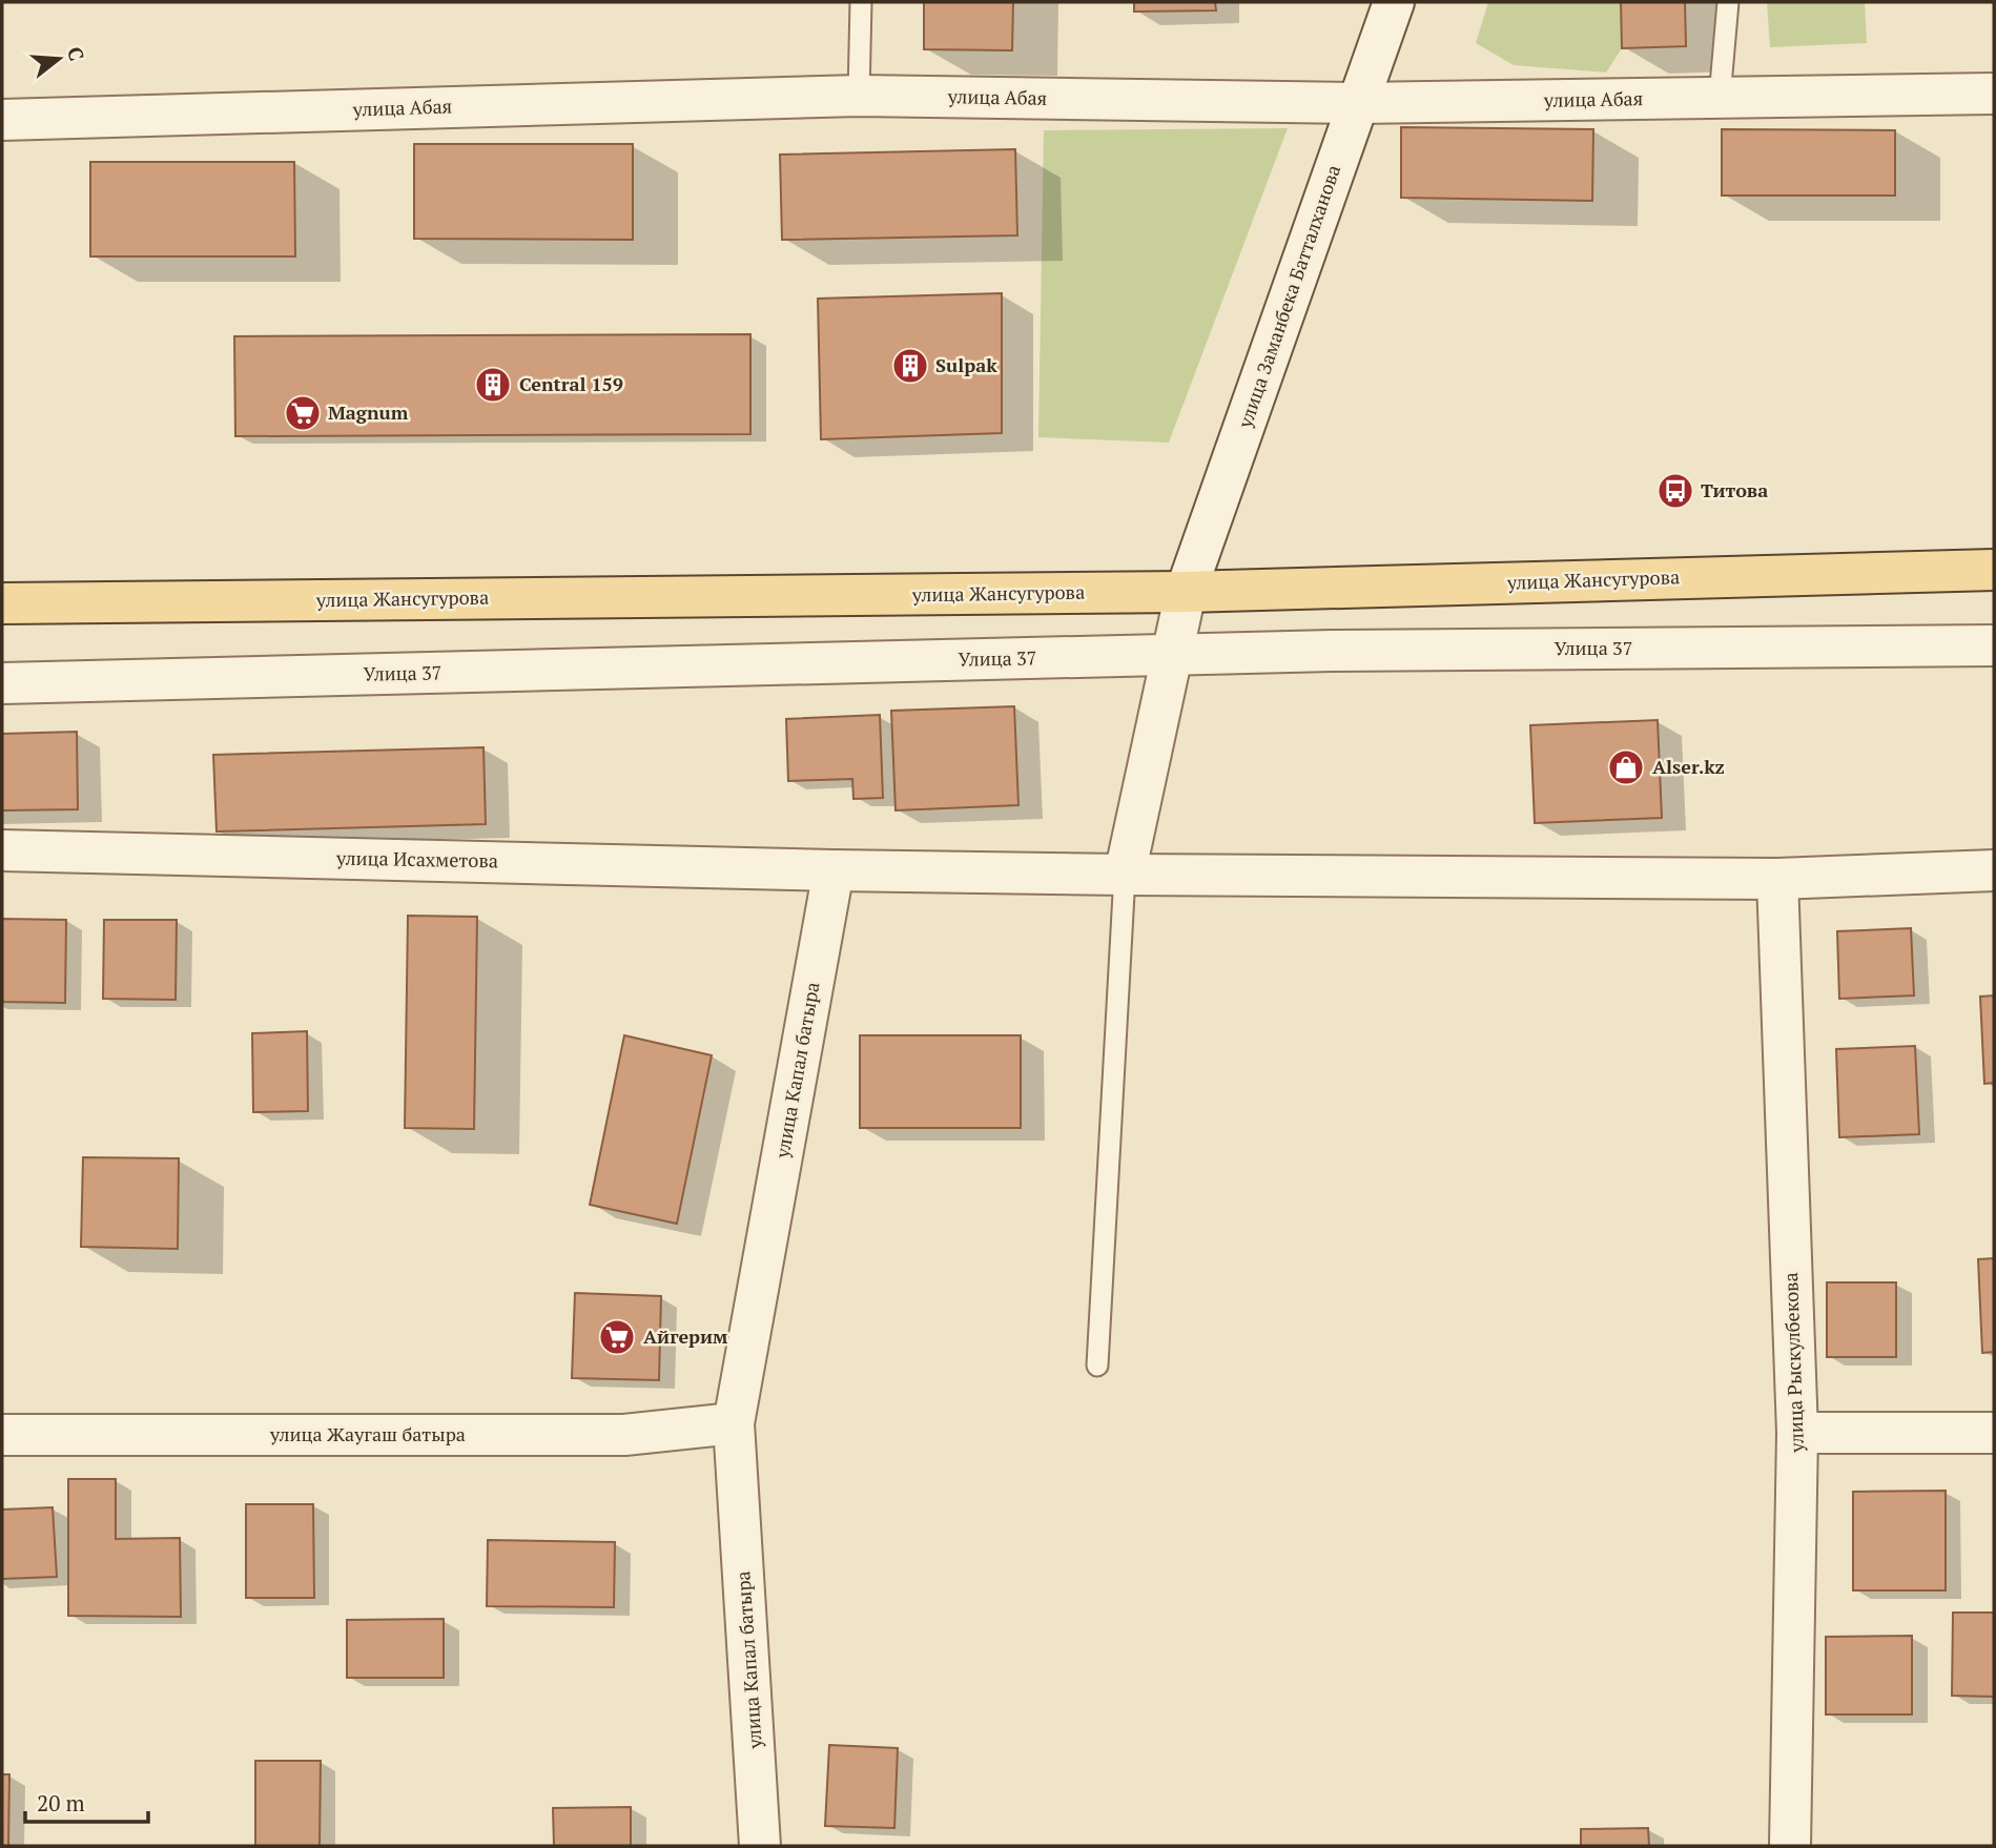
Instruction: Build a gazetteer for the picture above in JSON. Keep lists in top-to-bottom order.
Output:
{
  "streets": {
    "main road": ["улица Жансугурова"],
    "street": [
      "улица Абая",
      "улица Заманбека Батталханова",
      "Улица 37",
      "улица Исахметова",
      "улица Капал батыра",
      "улица Рыскулбекова",
      "улица Жаугаш батыра"
    ]
  },
  "crossings": [
    ["улица Абая", "улица Заманбека Батталханова"],
    ["улица Заманбека Батталханова", "улица Жансугурова"],
    ["улица Исахметова", "улица Капал батыра"],
    ["улица Капал батыра", "улица Жаугаш батыра"]
  ],
  "places": {
    "building": ["Sulpak", "Central 159"],
    "supermarket": ["Magnum", "Айгерим"],
    "bus stop": ["Титова"],
    "shop": ["Alser.kz"]
  },
  "scale_bar": "20 m",
  "north": "right"
}
